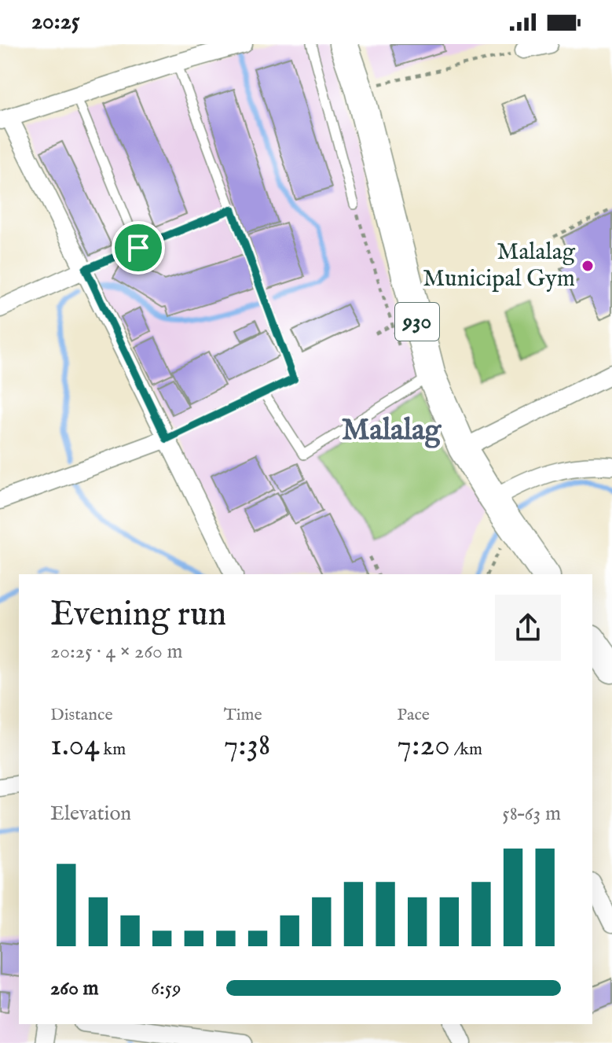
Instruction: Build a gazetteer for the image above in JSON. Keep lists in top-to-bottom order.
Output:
{
  "streets": {
    "main road": ["930"]
  },
  "districts": ["Malalag"],
  "places": ["Malalag Municipal Gym"],
  "page": {
    "status": "20:25",
    "heading": ["Evening run", "20:25 · 4 × 260 m"],
    "stats": [
      ["Distance", "1.04 km"],
      ["Time", "7:38"],
      ["Pace", "7:20 /km"]
    ],
    "chart": ["Elevation", "58–63 m"],
    "list": [
      {
        "name": "260 m",
        "note": "6:59"
      }
    ]
  }
}
